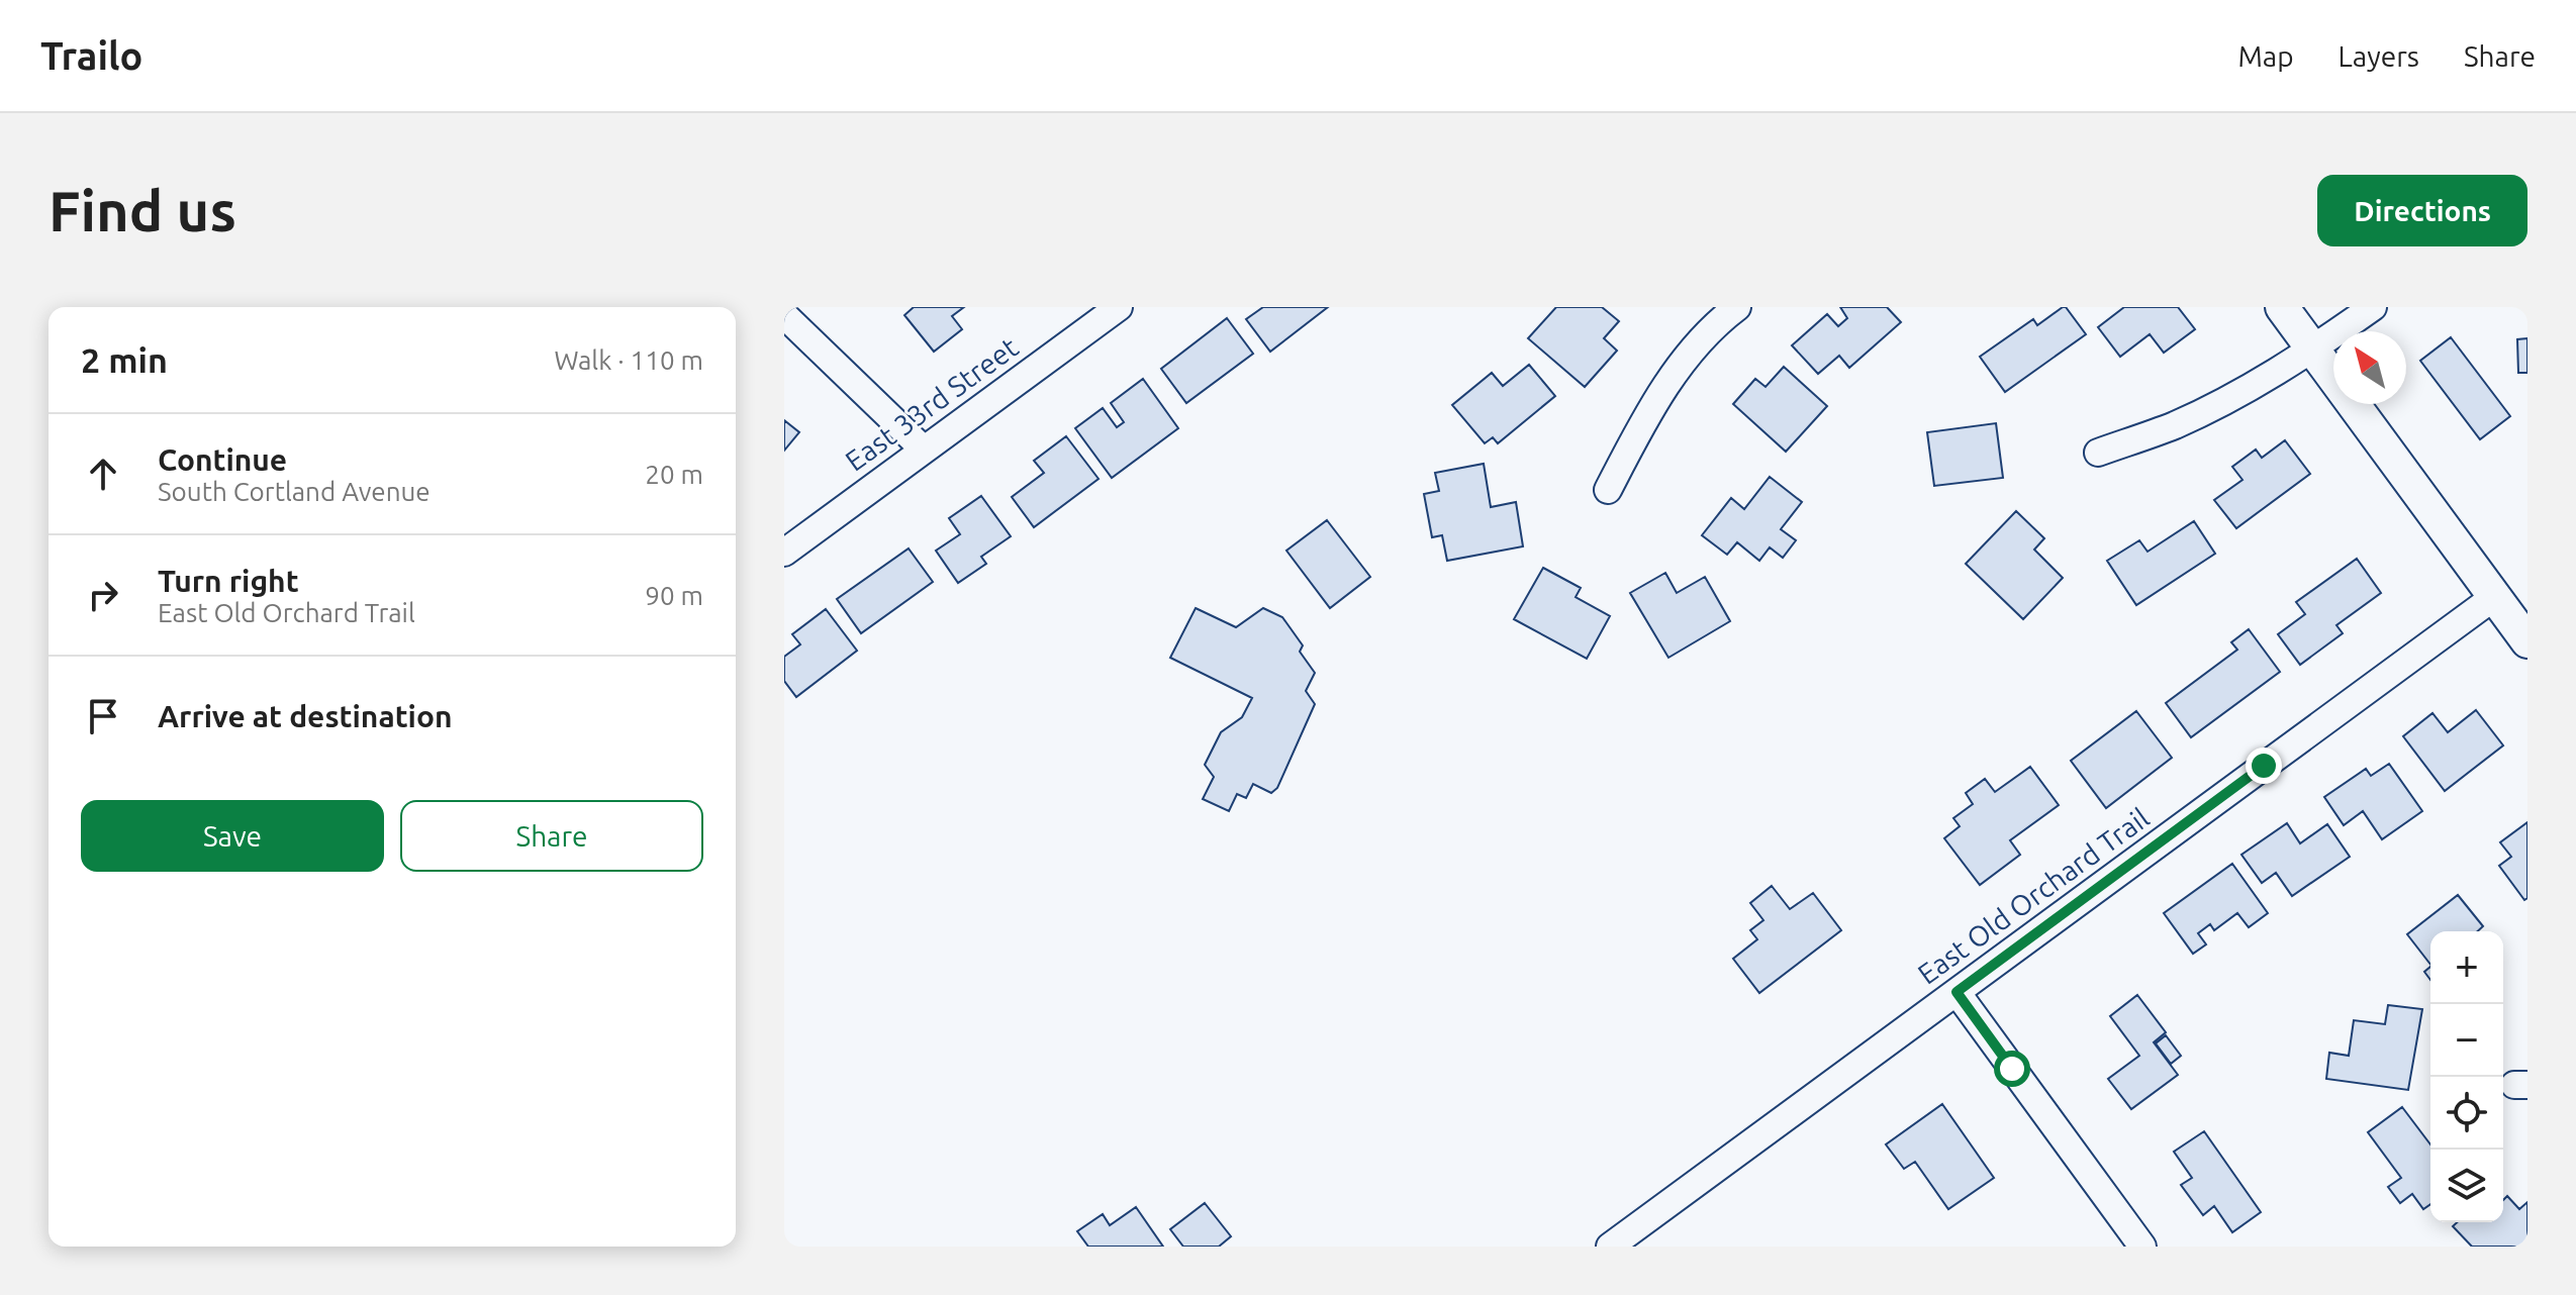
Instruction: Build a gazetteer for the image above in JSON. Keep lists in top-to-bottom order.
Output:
{
  "streets": {
    "street": ["East 33rd Street", "East Old Orchard Trail"]
  },
  "north": "top left",
  "page": {
    "header": "Trailo",
    "nav": ["Map", "Layers", "Share"],
    "buttons": [
      "Directions",
      ["Save", "Share"]
    ],
    "title": "Find us",
    "heading": ["2 min", "Walk · 110 m"],
    "list": [
      ["Continue", "South Cortland Avenue", "20 m"],
      ["Turn right", "East Old Orchard Trail", "90 m"],
      "Arrive at destination"
    ],
    "map_buttons": ["+", "−"]
  }
}
